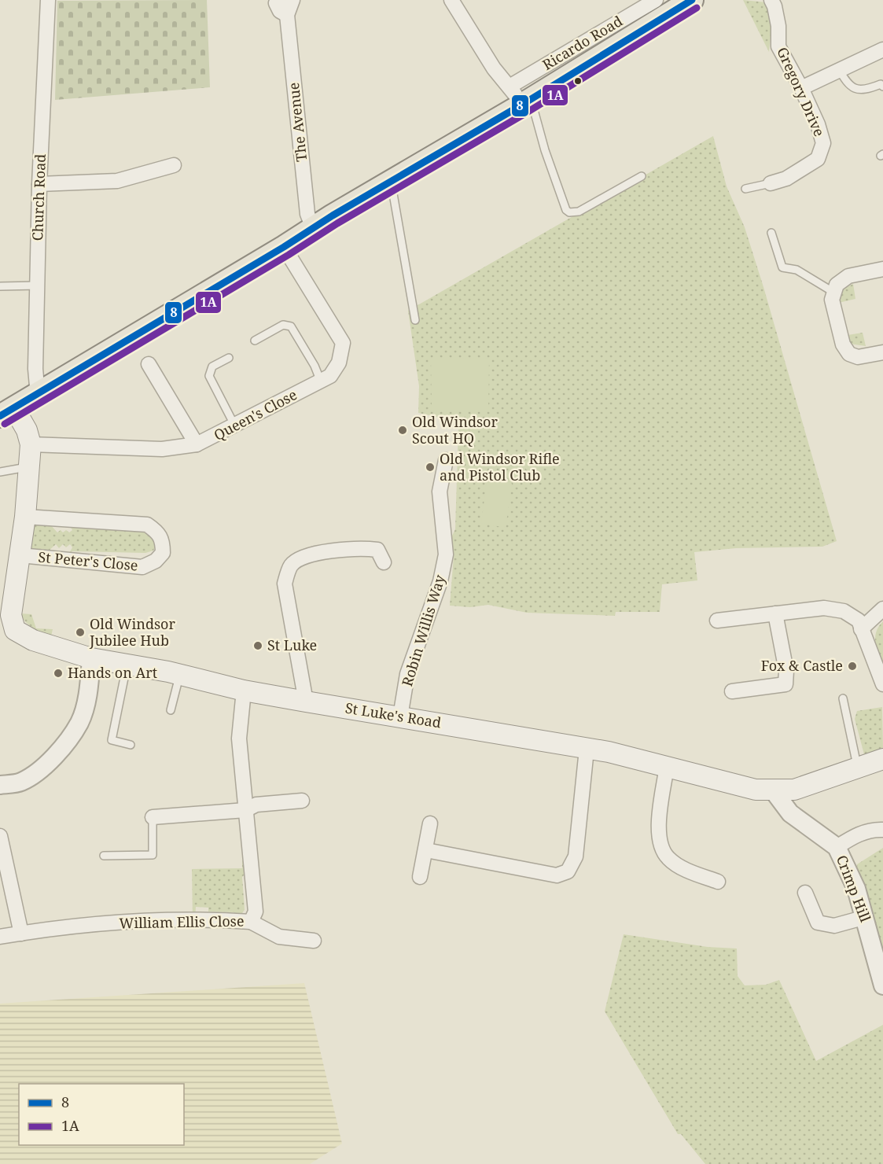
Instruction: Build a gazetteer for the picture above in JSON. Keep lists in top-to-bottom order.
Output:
{
  "streets": {
    "main road": ["St Luke's Road"],
    "street": [
      "Ricardo Road",
      "Gregory Drive",
      "The Avenue",
      "Church Road",
      "Queen's Close",
      "St Peter's Close",
      "Robin Willis Way",
      "Crimp Hill",
      "William Ellis Close"
    ]
  },
  "crossings": [
    ["Robin Willis Way", "St Luke's Road"],
    ["St Luke's Road", "Crimp Hill"],
    ["St Luke's Road", "William Ellis Close"]
  ],
  "places": [
    "Old Windsor Scout HQ",
    "Old Windsor Rifle and Pistol Club",
    "Old Windsor Jubilee Hub",
    "St Luke",
    "Fox & Castle",
    "Hands on Art"
  ],
  "lines": ["transit line 8", "transit line 1A"],
  "legend": ["8", "1A"]
}
